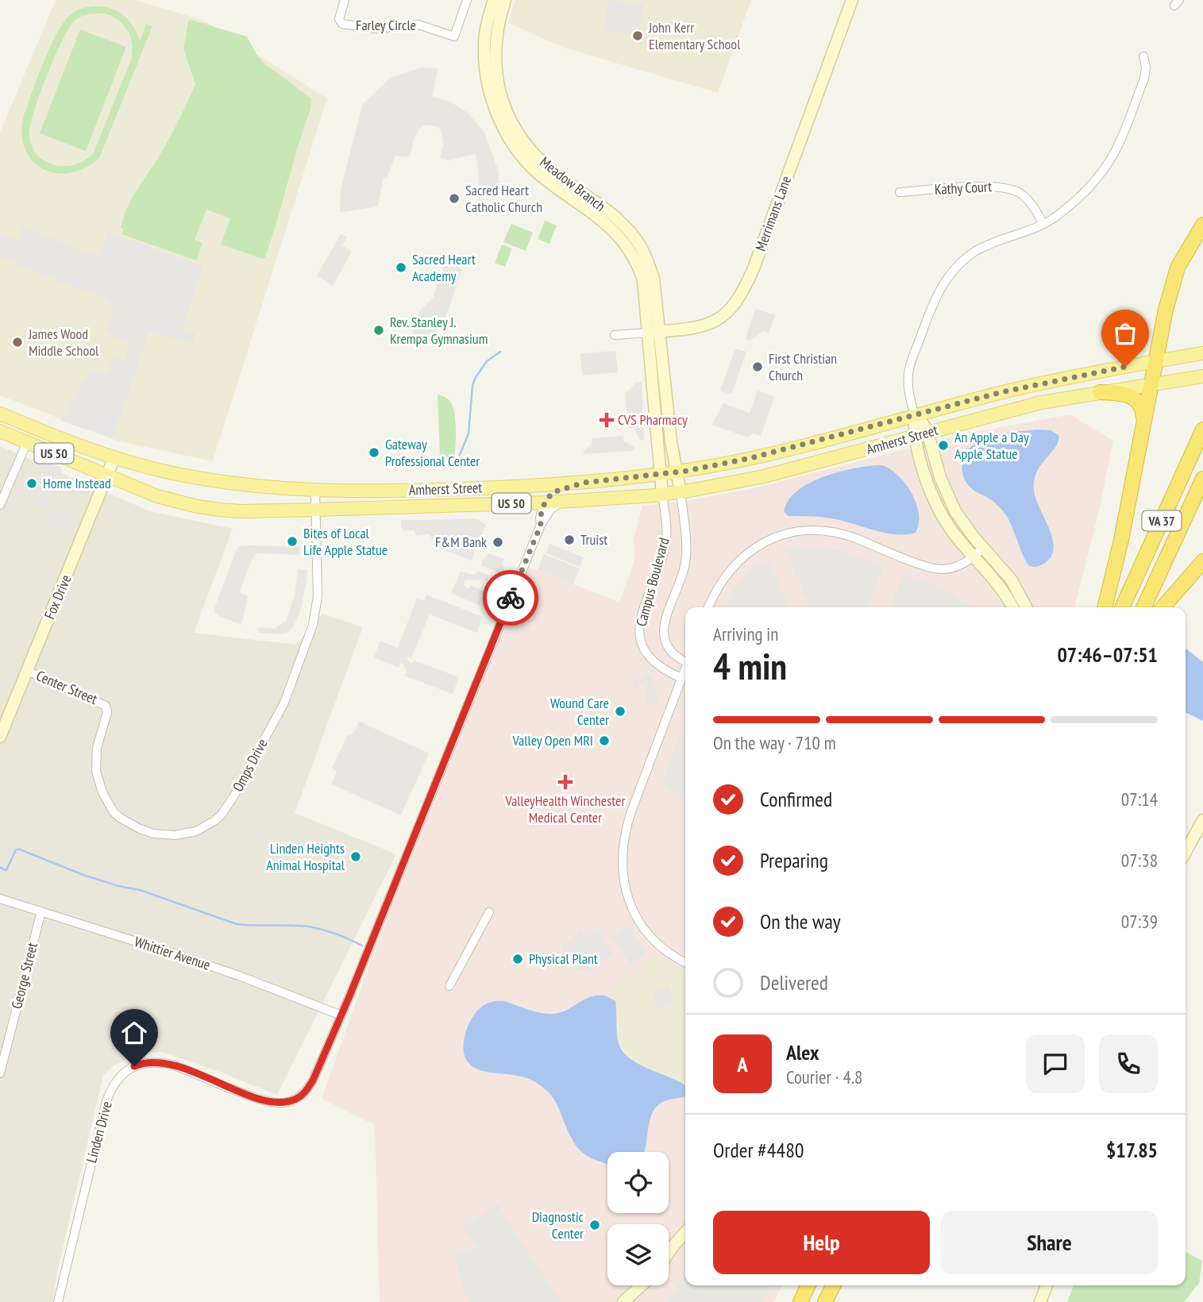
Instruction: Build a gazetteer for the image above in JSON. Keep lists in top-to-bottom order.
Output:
{
  "streets": {
    "highway": ["VA 37"],
    "main road": [
      "Meadow Branch",
      "Merrimans Lane",
      "Amherst Street",
      "US 50",
      "Campus Boulevard",
      "Fox Drive"
    ],
    "street": [
      "Farley Circle",
      "Kathy Court",
      "Center Street",
      "Omps Drive",
      "Whittier Avenue",
      "George Street",
      "Linden Drive"
    ]
  },
  "crossings": [
    ["Meadow Branch", "Merrimans Lane"],
    ["Meadow Branch", "Campus Boulevard"],
    ["Merrimans Lane", "Campus Boulevard"],
    ["Amherst Street", "US 50"],
    ["Amherst Street", "Campus Boulevard"],
    ["Amherst Street", "Fox Drive"],
    ["Amherst Street", "Omps Drive"],
    ["Amherst Street", "Linden Drive"],
    ["Fox Drive", "Center Street"],
    ["Center Street", "Omps Drive"],
    ["Whittier Avenue", "George Street"],
    ["Whittier Avenue", "Linden Drive"]
  ],
  "places": {
    "other": [
      "John Kerr Elementary School",
      "Sacred Heart Catholic Church",
      "Sacred Heart Academy",
      "Rev. Stanley J. Krempa Gymnasium",
      "James Wood Middle School",
      "First Christian Church",
      "An Apple a Day Apple Statue",
      "Gateway Professional Center",
      "Home Instead",
      "Truist",
      "Bites of Local Life Apple Statue",
      "F&M Bank",
      "Wound Care Center",
      "Valley Open MRI",
      "Linden Heights Animal Hospital",
      "Physical Plant",
      "Diagnostic Center"
    ],
    "health": ["CVS Pharmacy", "ValleyHealth Winchester Medical Center"]
  },
  "page": {
    "heading": ["4 min", "Arriving in", "07:46–07:51"],
    "panel": [
      "Alex",
      "Courier · 4.8",
      "Order #4480",
      "$17.85"
    ],
    "bar": "On the way · 710 m",
    "list": [
      ["Confirmed", "07:14"],
      ["Preparing", "07:38"],
      ["On the way", "07:39"],
      "Delivered"
    ],
    "round": "A",
    "buttons": ["Help", "Share"]
  }
}
